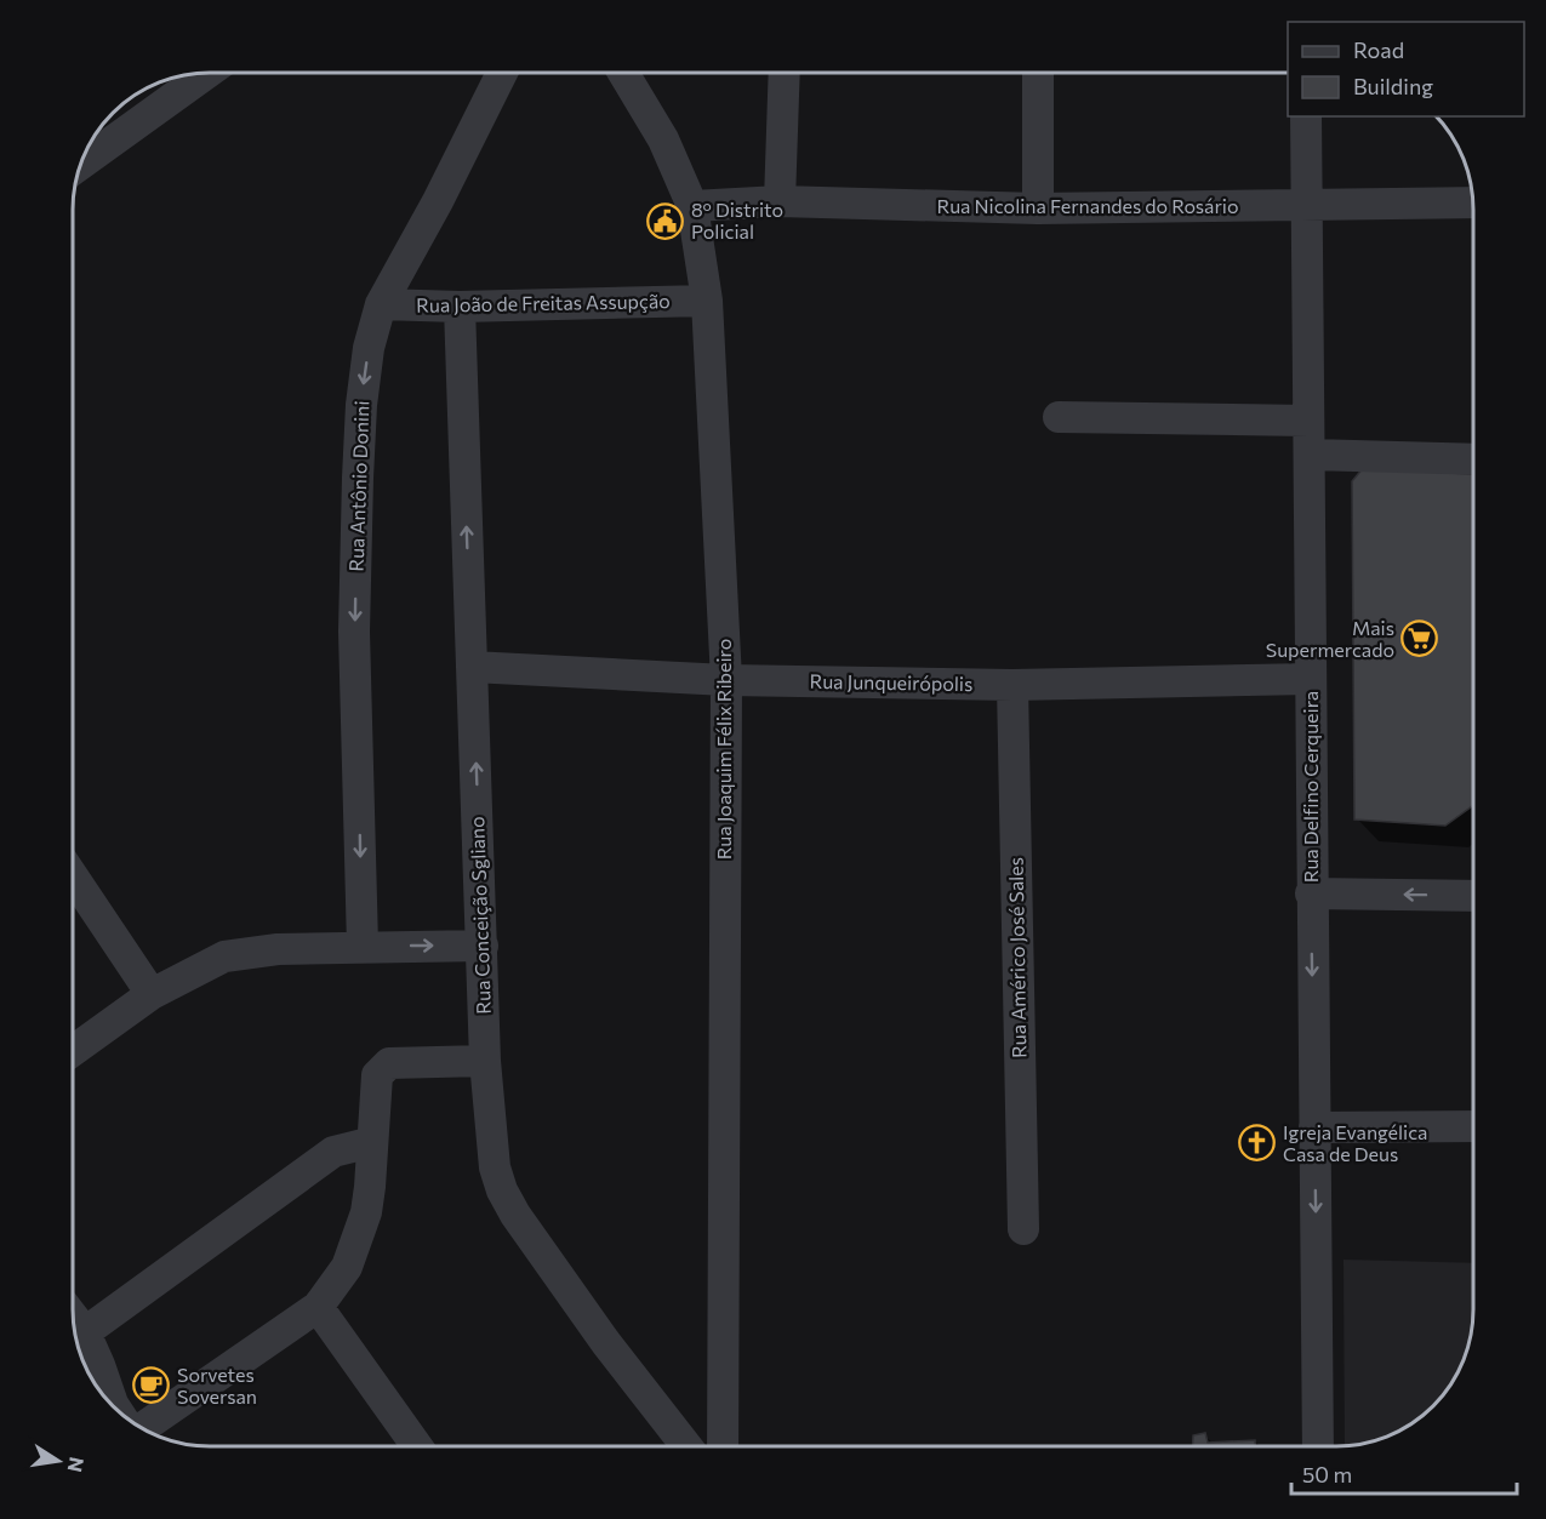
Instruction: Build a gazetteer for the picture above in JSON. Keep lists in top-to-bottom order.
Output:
{
  "streets": {
    "street": [
      "Rua Nicolina Fernandes do Rosário",
      "Rua João de Freitas Assupção",
      "Rua Antônio Donini",
      "Rua Junqueirópolis",
      "Rua Joaquim Félix Ribeiro",
      "Rua Delfino Cerqueira",
      "Rua Conceição Sgliano",
      "Rua Américo José Sales"
    ]
  },
  "crossings": [
    ["Rua Nicolina Fernandes do Rosário", "Rua Joaquim Félix Ribeiro"],
    ["Rua Nicolina Fernandes do Rosário", "Rua Delfino Cerqueira"],
    ["Rua João de Freitas Assupção", "Rua Antônio Donini"],
    ["Rua João de Freitas Assupção", "Rua Joaquim Félix Ribeiro"],
    ["Rua João de Freitas Assupção", "Rua Conceição Sgliano"],
    ["Rua Junqueirópolis", "Rua Joaquim Félix Ribeiro"],
    ["Rua Junqueirópolis", "Rua Delfino Cerqueira"],
    ["Rua Junqueirópolis", "Rua Conceição Sgliano"],
    ["Rua Junqueirópolis", "Rua Américo José Sales"]
  ],
  "one_way": ["Rua Antônio Donini", "Rua Delfino Cerqueira", "Rua Conceição Sgliano"],
  "places": {
    "public building": ["8º Distrito Policial"],
    "supermarket": ["Mais Supermercado"],
    "church": ["Igreja Evangélica Casa de Deus"],
    "cafe": ["Sorvetes Soversan"]
  },
  "legend": ["Road", "Building"],
  "scale_bar": "50 m",
  "north": "right"
}
